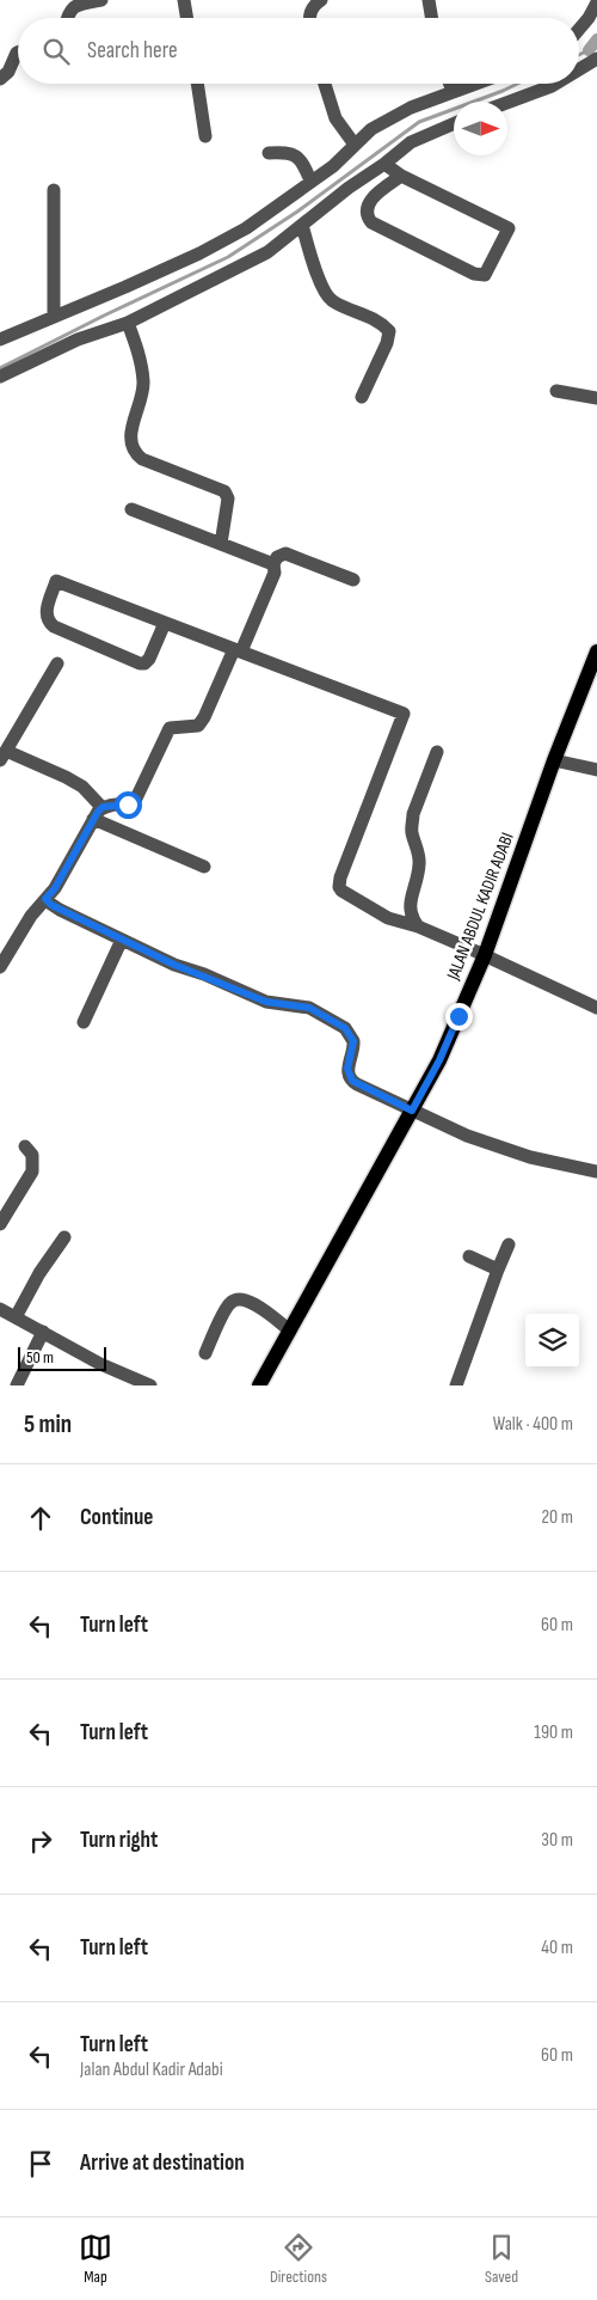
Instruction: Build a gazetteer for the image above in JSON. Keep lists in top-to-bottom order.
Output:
{
  "streets": {
    "main road": ["JALAN ABDUL KADIR ADABI"]
  },
  "scale_bar": "50 m",
  "north": "right",
  "page": {
    "search": "Search here",
    "scale": "50 m",
    "heading": ["5 min", "Walk · 400 m"],
    "list": [
      ["Continue", "20 m"],
      ["Turn left", "60 m"],
      ["Turn left", "190 m"],
      ["Turn right", "30 m"],
      ["Turn left", "40 m"],
      ["Turn left", "Jalan Abdul Kadir Adabi", "60 m"],
      "Arrive at destination"
    ],
    "nav": ["Map", "Directions", "Saved"]
  }
}
